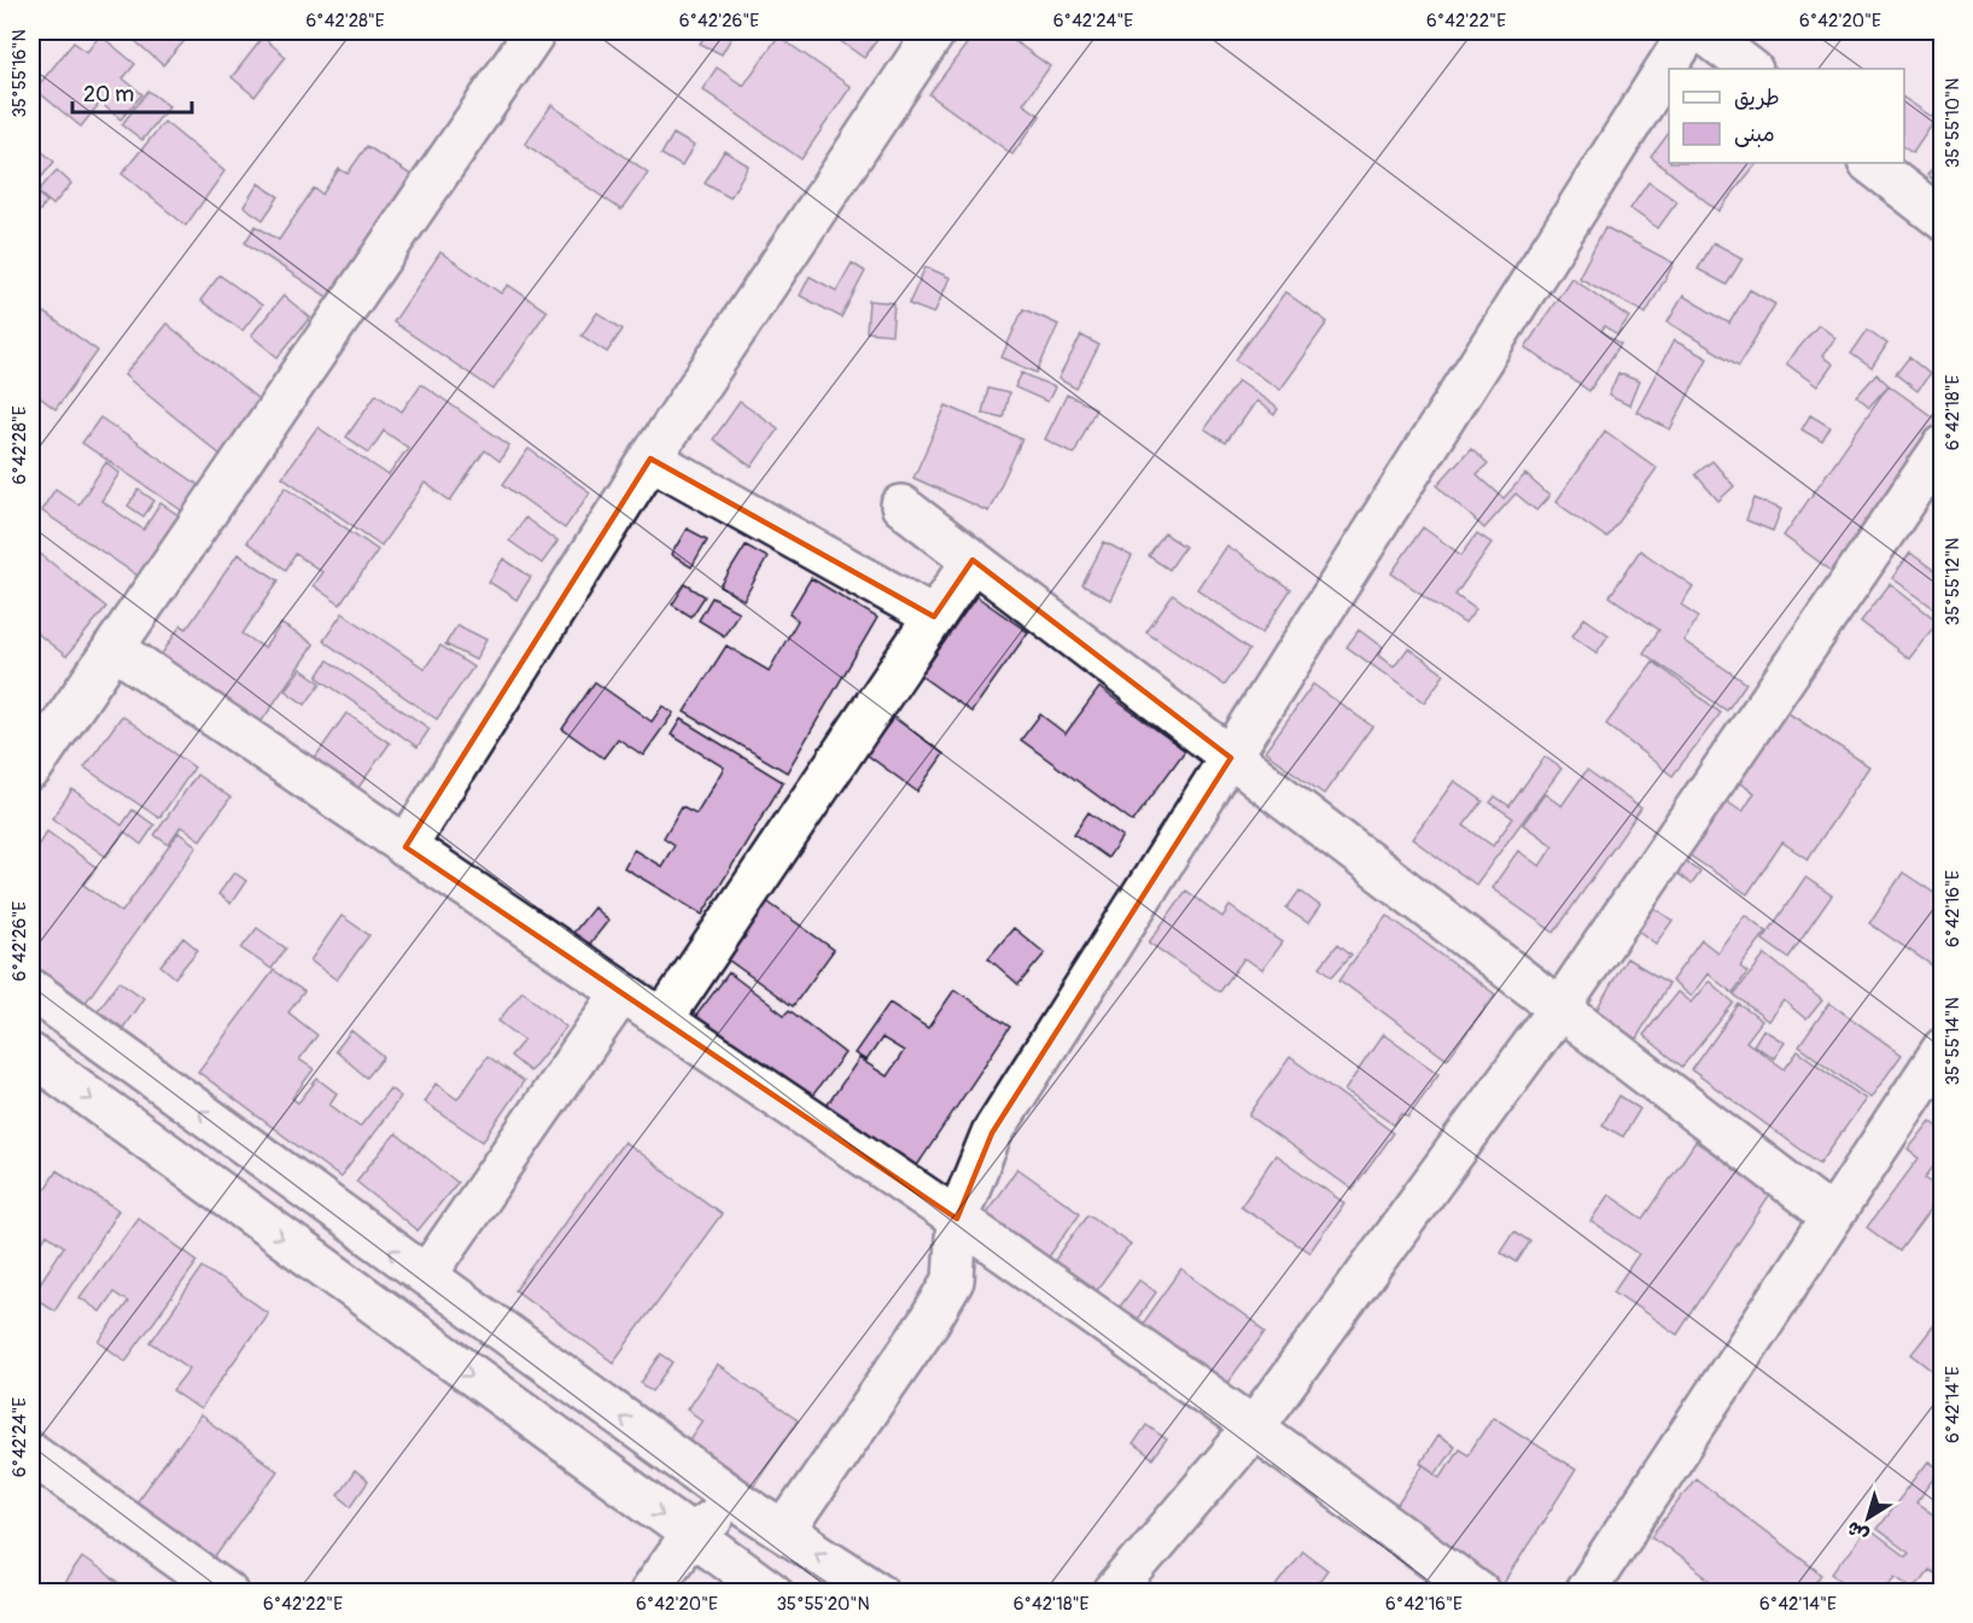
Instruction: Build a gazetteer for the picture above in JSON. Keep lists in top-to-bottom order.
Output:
{
  "legend": ["طريق", "مبنى"],
  "scale_bar": "20 m",
  "north": "bottom left",
  "coordinates": [
    "6°42'28\"E",
    "6°42'26\"E",
    "6°42'24\"E",
    "6°42'22\"E",
    "6°42'20\"E",
    "35°55'16\"N",
    "35°55'10\"N",
    "6°42'18\"E",
    "35°55'12\"N",
    "6°42'16\"E",
    "35°55'14\"N",
    "6°42'14\"E",
    "35°55'20\"N"
  ]
}
